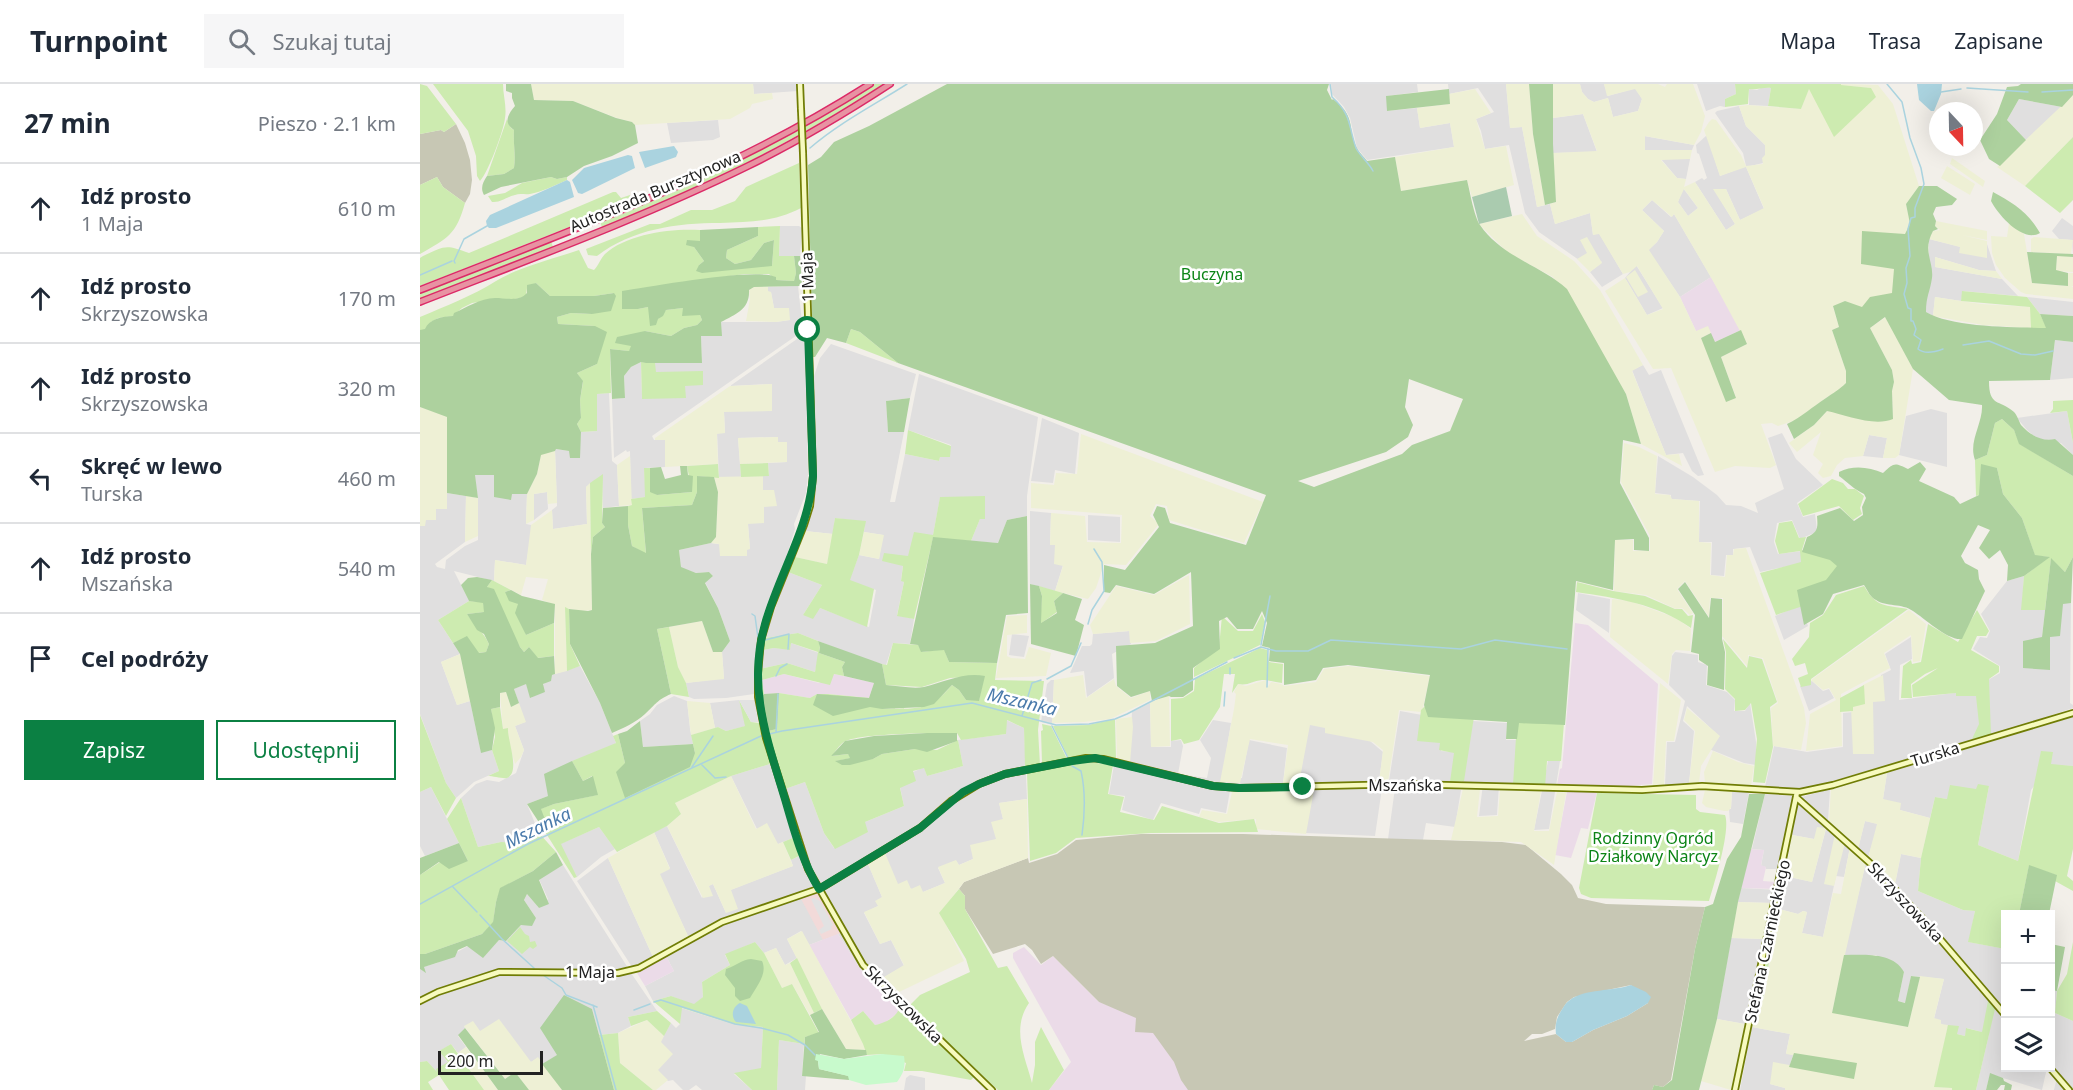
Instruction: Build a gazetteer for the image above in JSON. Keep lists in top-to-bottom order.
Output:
{
  "streets": {
    "highway": ["Autostrada Bursztynowa"],
    "street": [
      "1 Maja",
      "Turska",
      "Mszańska",
      "Skrzyszowska",
      "Stefana Czarnieckiego"
    ]
  },
  "crossings": [
    ["1 Maja", "Mszańska"],
    ["1 Maja", "Skrzyszowska"],
    ["Turska", "Mszańska"],
    ["Turska", "Skrzyszowska"],
    ["Turska", "Stefana Czarnieckiego"],
    ["Mszańska", "Skrzyszowska"],
    ["Mszańska", "Stefana Czarnieckiego"],
    ["Skrzyszowska", "Stefana Czarnieckiego"]
  ],
  "water": ["Mszanka"],
  "parks": ["Buczyna", "Rodzinny Ogród Działkowy Narcyz"],
  "scale_bar": "200 m",
  "north": "bottom",
  "page": {
    "header": "Turnpoint",
    "search": "Szukaj tutaj",
    "nav": ["Mapa", "Trasa", "Zapisane"],
    "heading": ["27 min", "Pieszo · 2.1 km"],
    "list": [
      ["Idź prosto", "1 Maja", "610 m"],
      ["Idź prosto", "Skrzyszowska", "170 m"],
      ["Idź prosto", "Skrzyszowska", "320 m"],
      ["Skręć w lewo", "Turska", "460 m"],
      ["Idź prosto", "Mszańska", "540 m"],
      "Cel podróży"
    ],
    "buttons": ["Zapisz", "Udostępnij"],
    "map_buttons": ["+", "−"],
    "scale": "200 m"
  }
}
